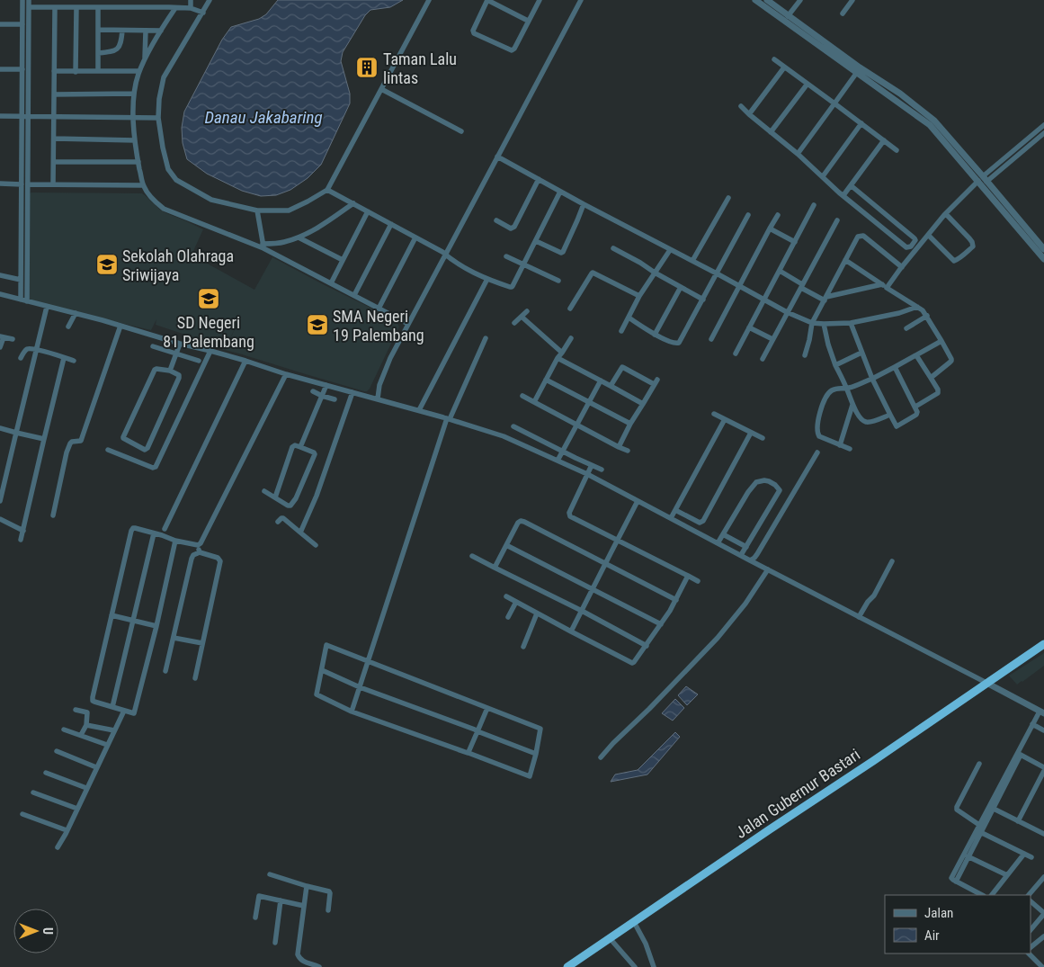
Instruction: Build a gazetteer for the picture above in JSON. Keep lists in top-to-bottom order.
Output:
{
  "streets": {
    "highway": ["Jalan Gubernur Bastari"]
  },
  "water": ["Danau Jakabaring"],
  "places": {
    "building": ["Taman Lalu lintas"],
    "school or university": ["Sekolah Olahraga Sriwijaya", "SD Negeri 81 Palembang", "SMA Negeri 19 Palembang"]
  },
  "legend": ["Jalan", "Air"],
  "north": "right"
}
